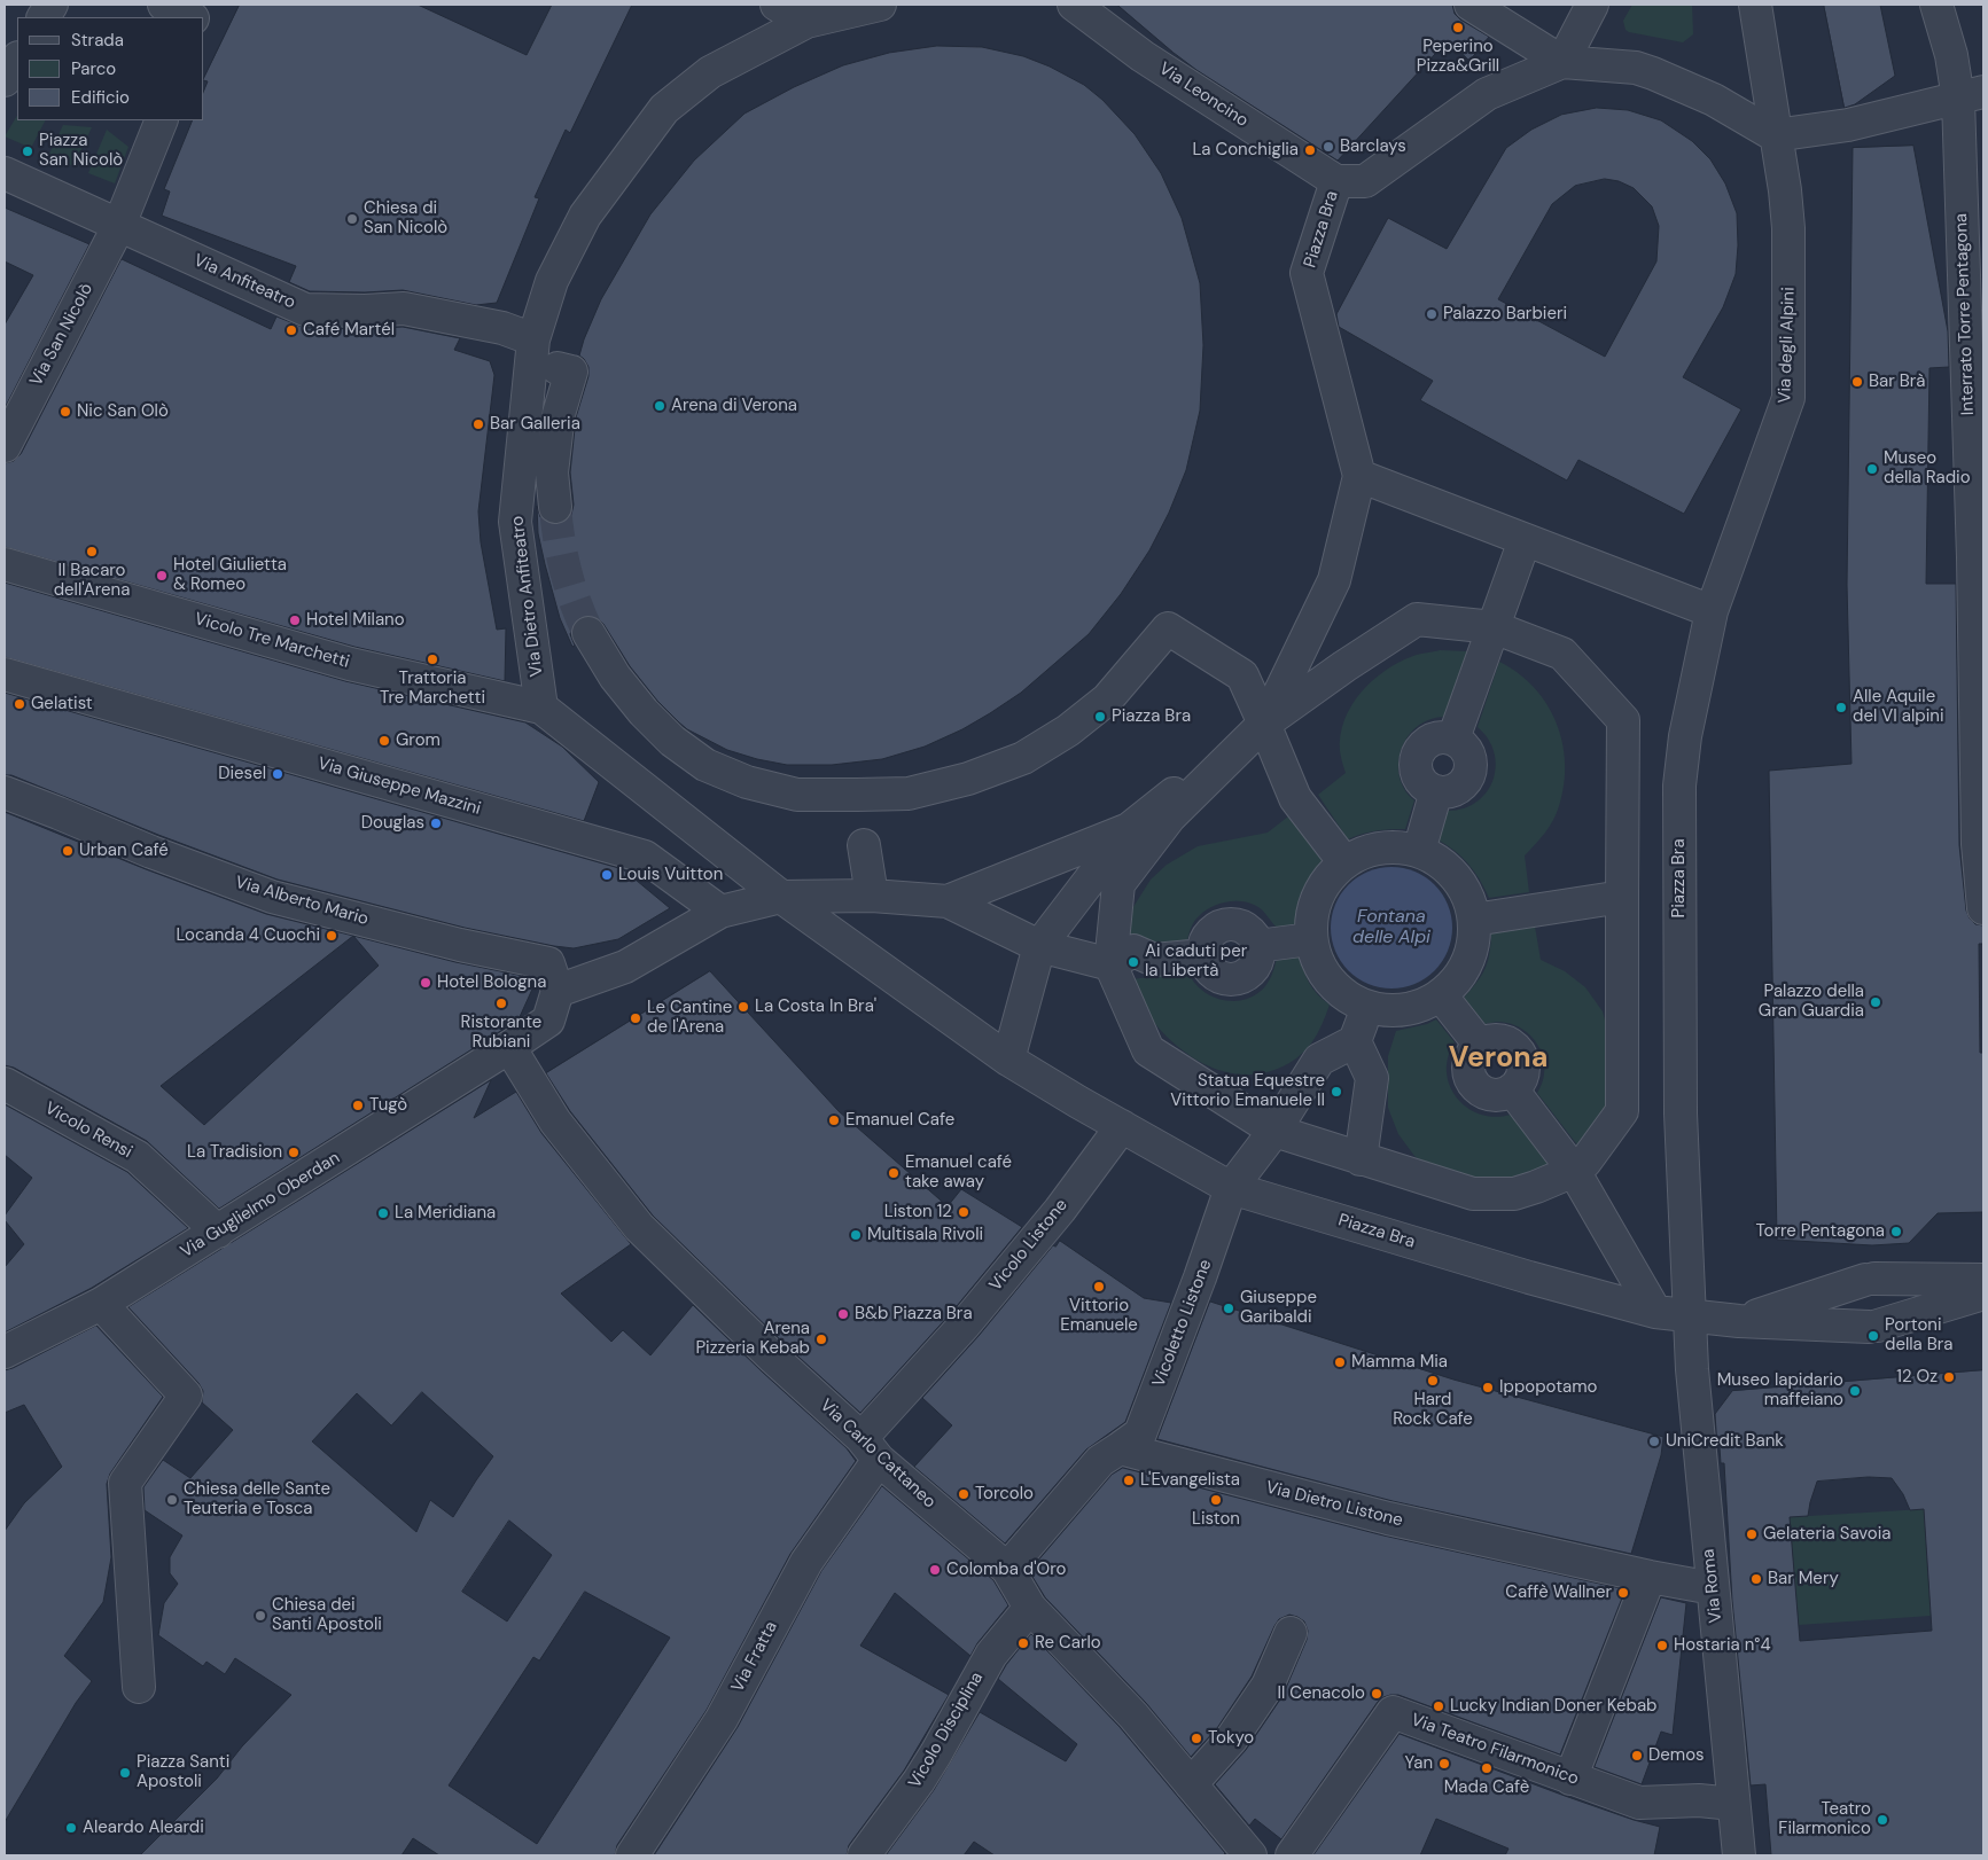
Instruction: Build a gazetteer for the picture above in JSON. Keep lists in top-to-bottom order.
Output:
{
  "streets": {
    "street": [
      "Via Leoncino",
      "Piazza Bra",
      "Via Anfiteatro",
      "Interrato Torre Pentagona",
      "Via San Nicolò",
      "Via degli Alpini",
      "Via Dietro Anfiteatro",
      "Vicolo Tre Marchetti",
      "Via Giuseppe Mazzini",
      "Via Alberto Mario",
      "Vicolo Rensi",
      "Via Guglielmo Oberdan",
      "Vicolo Listone",
      "Vicoletto Listone",
      "Via Carlo Cattaneo",
      "Via Dietro Listone",
      "Via Roma",
      "Via Fratta",
      "Vicolo Disciplina",
      "Via Teatro Filarmonico"
    ]
  },
  "crossings": [
    ["Via Leoncino", "Piazza Bra"],
    ["Piazza Bra", "Via degli Alpini"],
    ["Piazza Bra", "Via Dietro Anfiteatro"],
    ["Piazza Bra", "Vicolo Tre Marchetti"],
    ["Piazza Bra", "Vicolo Listone"],
    ["Piazza Bra", "Vicoletto Listone"],
    ["Piazza Bra", "Via Roma"],
    ["Via Anfiteatro", "Via San Nicolò"],
    ["Via Anfiteatro", "Via Dietro Anfiteatro"],
    ["Via Dietro Anfiteatro", "Vicolo Tre Marchetti"],
    ["Via Alberto Mario", "Via Guglielmo Oberdan"],
    ["Vicolo Rensi", "Via Guglielmo Oberdan"],
    ["Via Guglielmo Oberdan", "Via Carlo Cattaneo"],
    ["Vicolo Listone", "Via Carlo Cattaneo"],
    ["Vicolo Listone", "Via Fratta"],
    ["Vicoletto Listone", "Via Dietro Listone"],
    ["Via Carlo Cattaneo", "Via Fratta"],
    ["Via Carlo Cattaneo", "Vicolo Disciplina"],
    ["Via Dietro Listone", "Via Roma"],
    ["Via Roma", "Via Teatro Filarmonico"]
  ],
  "districts": ["Verona"],
  "water": ["Fontana delle Alpi"],
  "places": [
    "Peperino Pizza&Grill",
    "Barclays",
    "La Conchiglia",
    "Piazza San Nicolò",
    "Chiesa di San Nicolò",
    "Palazzo Barbieri",
    "Café Martél",
    "Bar Brà",
    "Arena di Verona",
    "Nic San Olò",
    "Bar Galleria",
    "Museo della Radio",
    "Il Bacaro dell'Arena",
    "Hotel Giulietta & Romeo",
    "Hotel Milano",
    "Trattoria Tre Marchetti",
    "Gelatist",
    "Alle Aquile del VI alpini",
    "Piazza Bra",
    "Grom",
    "Diesel",
    "Douglas",
    "Urban Café",
    "Louis Vuitton",
    "Locanda 4 Cuochi",
    "Ai caduti per la Libertà",
    "Hotel Bologna",
    "Palazzo della Gran Guardia",
    "Ristorante Rubiani",
    "La Costa In Bra'",
    "Le Cantine de l'Arena",
    "Statua Equestre Vittorio Emanuele II",
    "Tugò",
    "Emanuel Cafe",
    "La Tradision",
    "Emanuel café take away",
    "Liston 12",
    "La Meridiana",
    "Torre Pentagona",
    "Multisala Rivoli",
    "Vittorio Emanuele",
    "Giuseppe Garibaldi",
    "B&b Piazza Bra",
    "Portoni della Bra",
    "Arena Pizzeria Kebab",
    "Mamma Mia",
    "12 Oz",
    "Hard Rock Cafe",
    "Ippopotamo",
    "Museo lapidario maffeiano",
    "UniCredit Bank",
    "L'Evangelista",
    "Torcolo",
    "Chiesa delle Sante Teuteria e Tosca",
    "Liston",
    "Gelateria Savoia",
    "Colomba d'Oro",
    "Bar Mery",
    "Caffè Wallner",
    "Chiesa dei Santi Apostoli",
    "Re Carlo",
    "Hostaria n°4",
    "Il Cenacolo",
    "Lucky Indian Doner Kebab",
    "Tokyo",
    "Demos",
    "Yan",
    "Mada Cafè",
    "Piazza Santi Apostoli",
    "Teatro Filarmonico",
    "Aleardo Aleardi"
  ],
  "legend": ["Strada", "Parco", "Edificio"]
}
